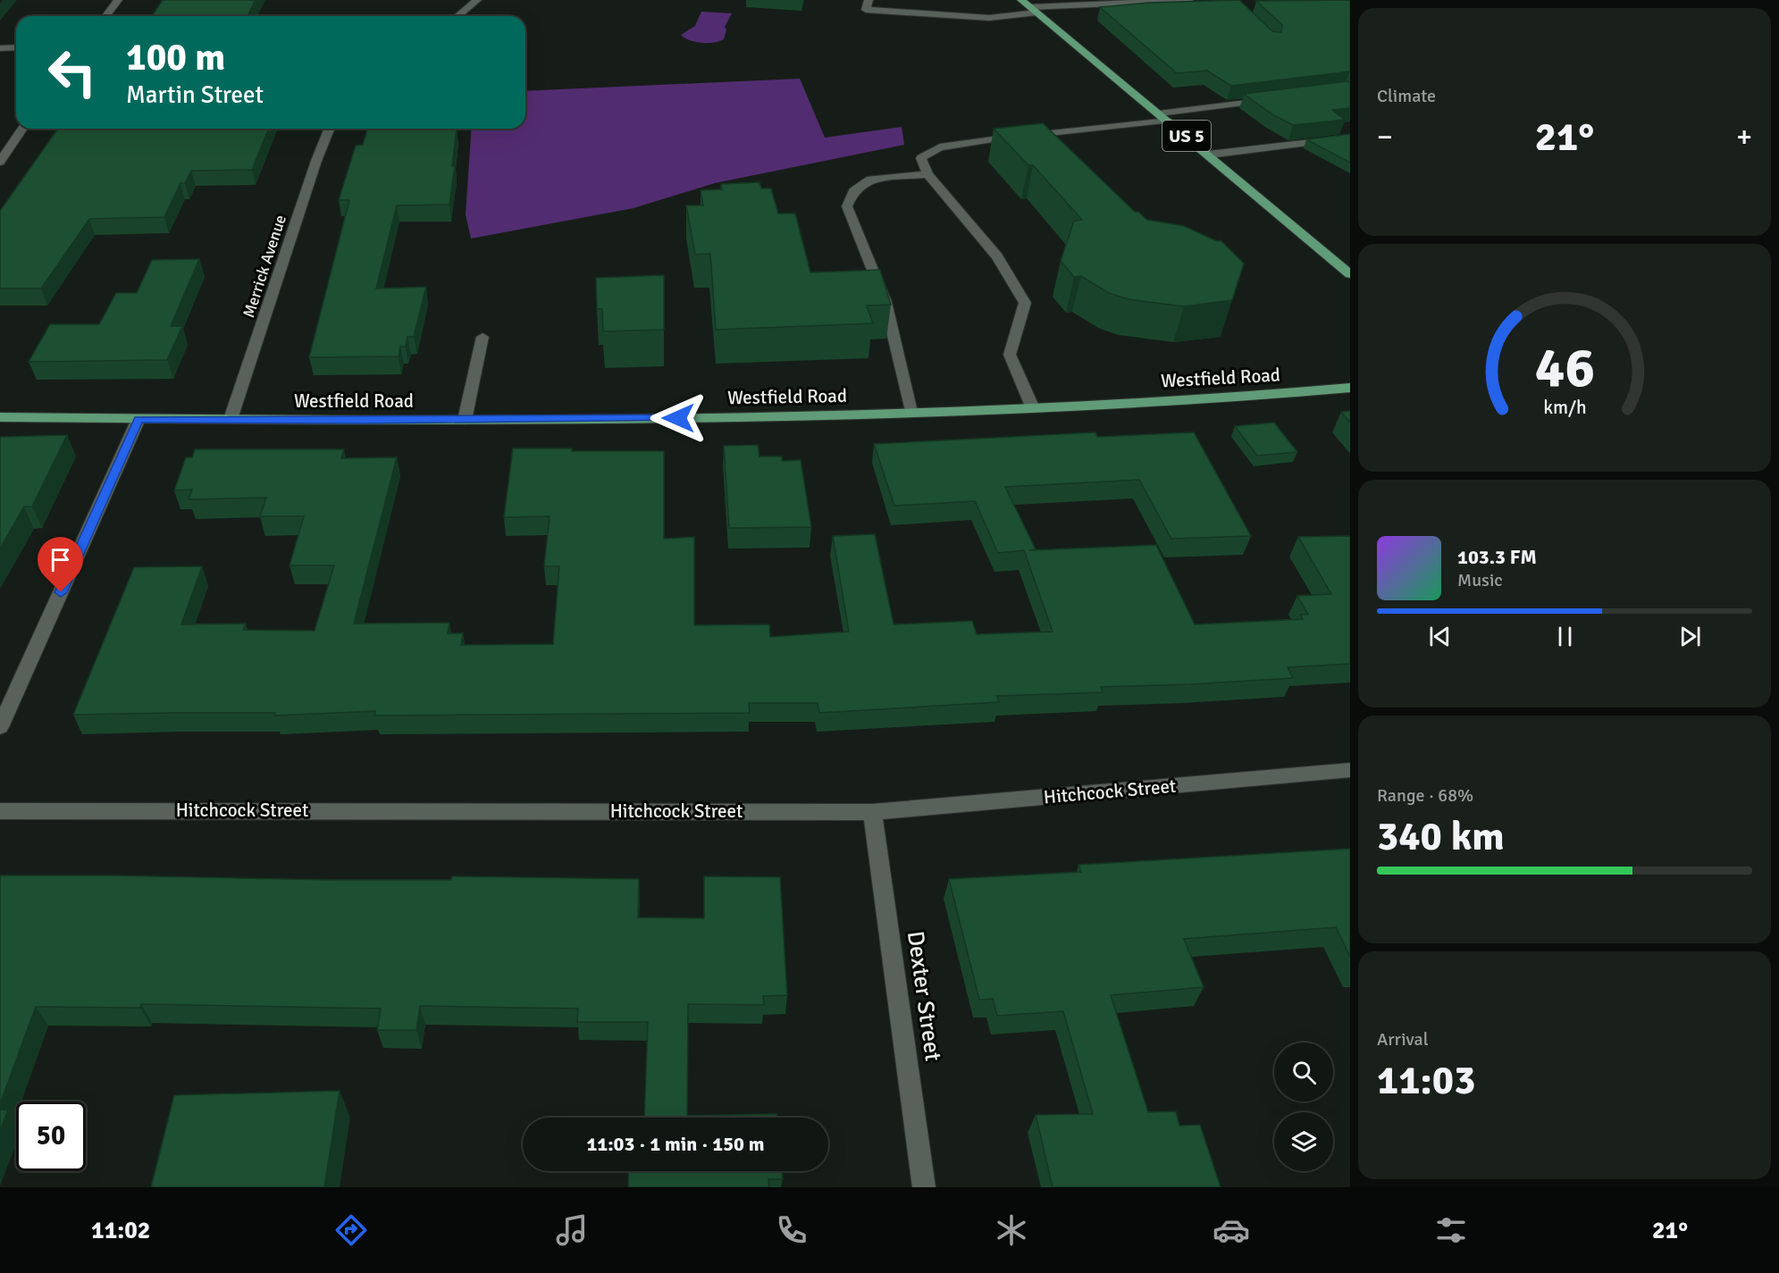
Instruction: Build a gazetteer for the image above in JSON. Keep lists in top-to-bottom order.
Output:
{
  "streets": {
    "main road": ["US 5", "Westfield Road"],
    "street": ["Merrick Avenue", "Hitchcock Street", "Dexter Street"]
  },
  "crossings": [
    ["Merrick Avenue", "Westfield Road"],
    ["Hitchcock Street", "Dexter Street"]
  ],
  "page": {
    "tile": [
      "Climate",
      ["Range · 68%", "340 km"],
      ["Arrival", "11:03"]
    ],
    "turn": ["100 m", "Martin Street"],
    "heat": ["−", "21°", "+"],
    "song": ["103.3 FM", "Music"],
    "limit": "50",
    "trip": "11:03 · 1 min · 150 m",
    "tabs": ["11:02", "21°"],
    "gauge": ["46", "km/h"]
  }
}
